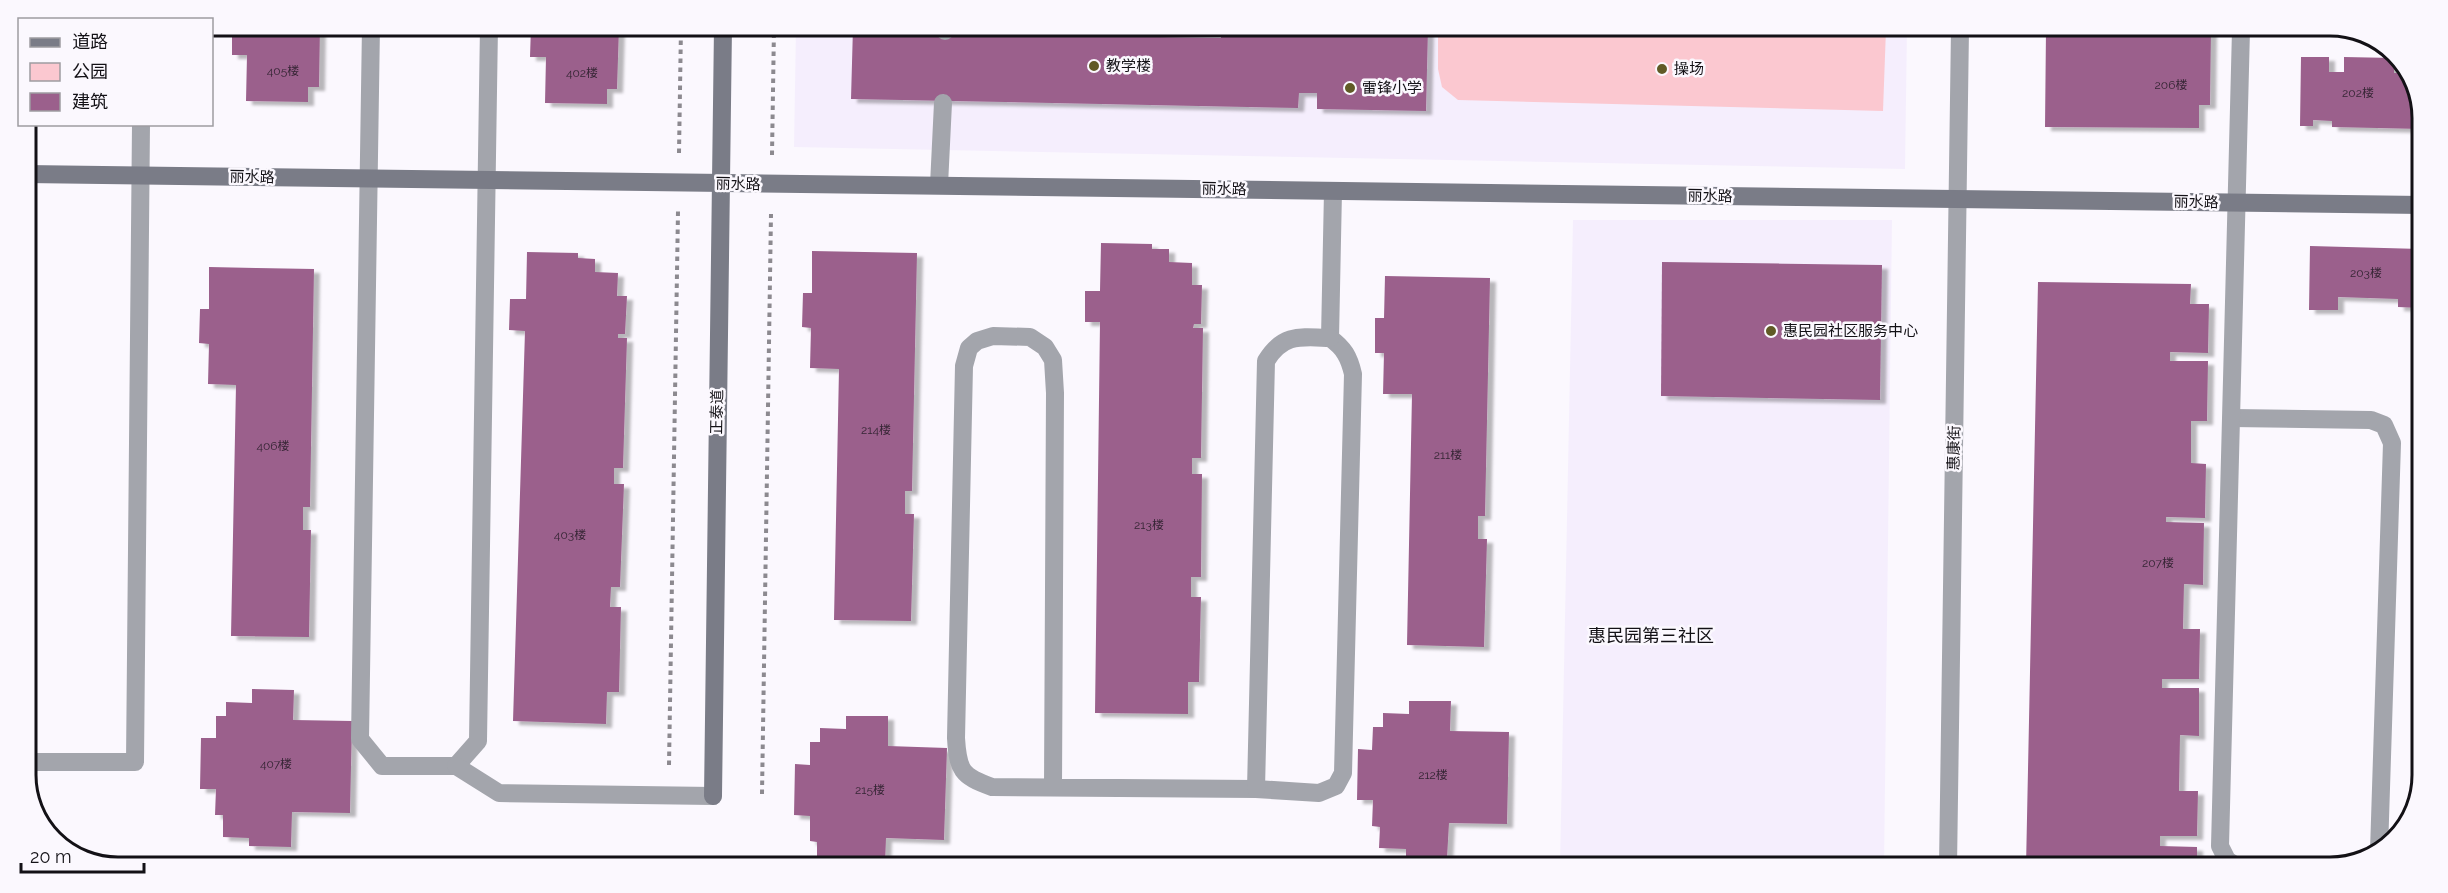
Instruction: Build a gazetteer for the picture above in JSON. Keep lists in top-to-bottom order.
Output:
{
  "streets": {
    "street": ["丽水路", "正泰道", "惠康街"]
  },
  "crossings": [
    ["丽水路", "正泰道"],
    ["丽水路", "惠康街"]
  ],
  "districts": ["惠民园第三社区"],
  "places": [
    "教学楼",
    "操场",
    "雷锋小学",
    "惠民园社区服务中心"
  ],
  "house_numbers": [
    "405楼",
    "402楼",
    "206楼",
    "202楼",
    "203楼",
    "214楼",
    "406楼",
    "211楼",
    "213楼",
    "403楼",
    "207楼",
    "407楼",
    "212楼",
    "215楼"
  ],
  "legend": ["道路", "公园", "建筑"],
  "scale_bar": "20 m"
}
